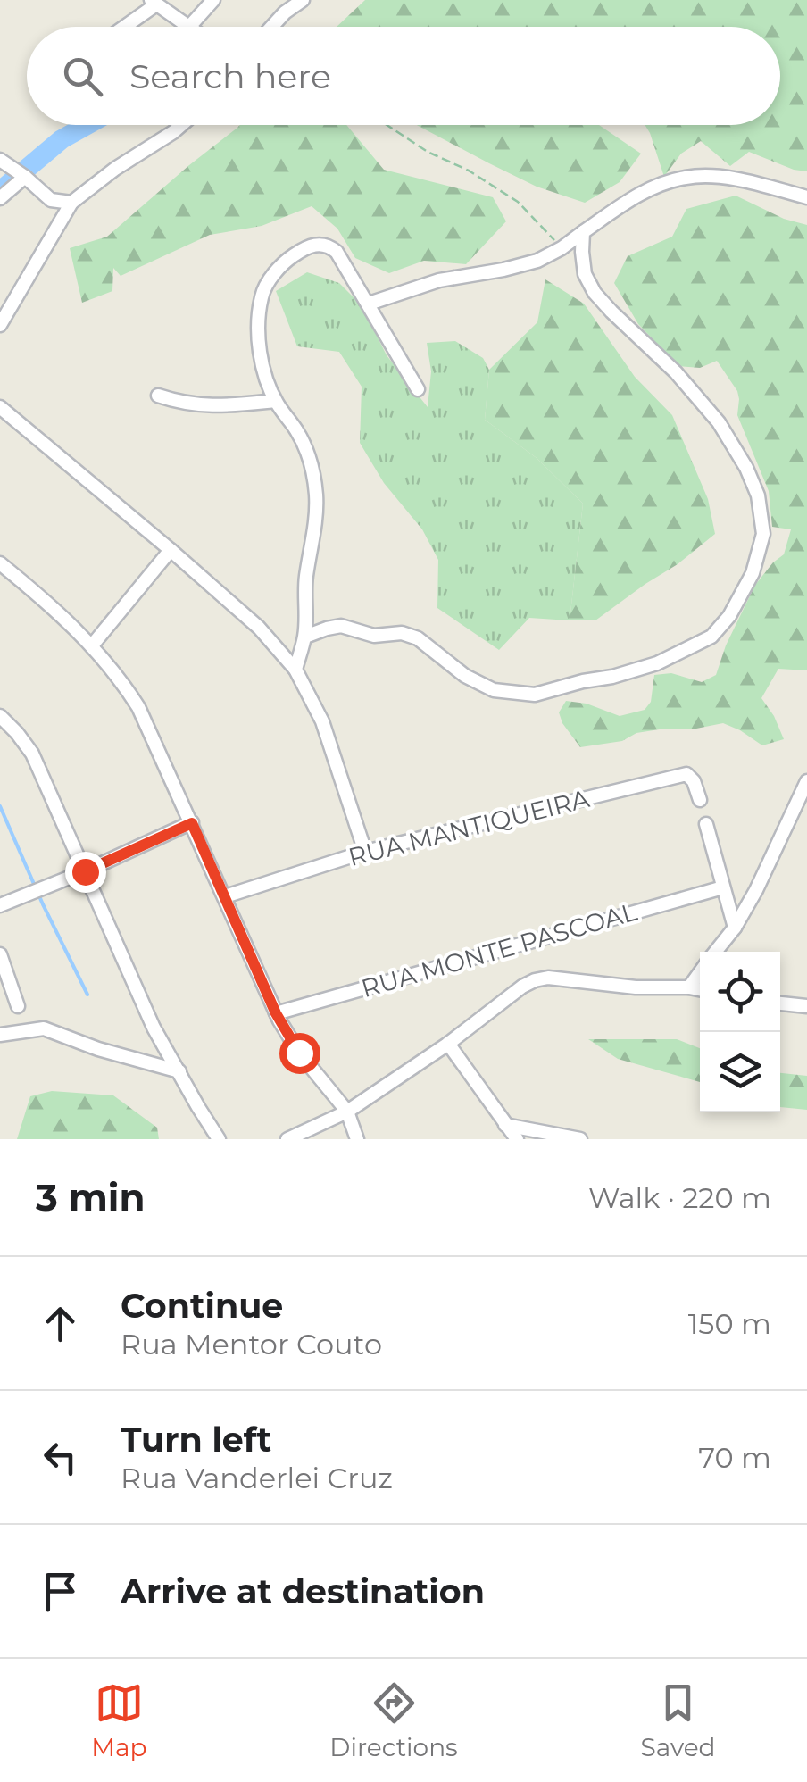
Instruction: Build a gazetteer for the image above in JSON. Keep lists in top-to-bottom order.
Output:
{
  "streets": {
    "street": ["RUA MANTIQUEIRA", "RUA MONTE PASCOAL"]
  },
  "page": {
    "search": "Search here",
    "heading": ["3 min", "Walk · 220 m"],
    "list": [
      ["Continue", "Rua Mentor Couto", "150 m"],
      ["Turn left", "Rua Vanderlei Cruz", "70 m"],
      "Arrive at destination"
    ],
    "nav": ["Map", "Directions", "Saved"]
  }
}
